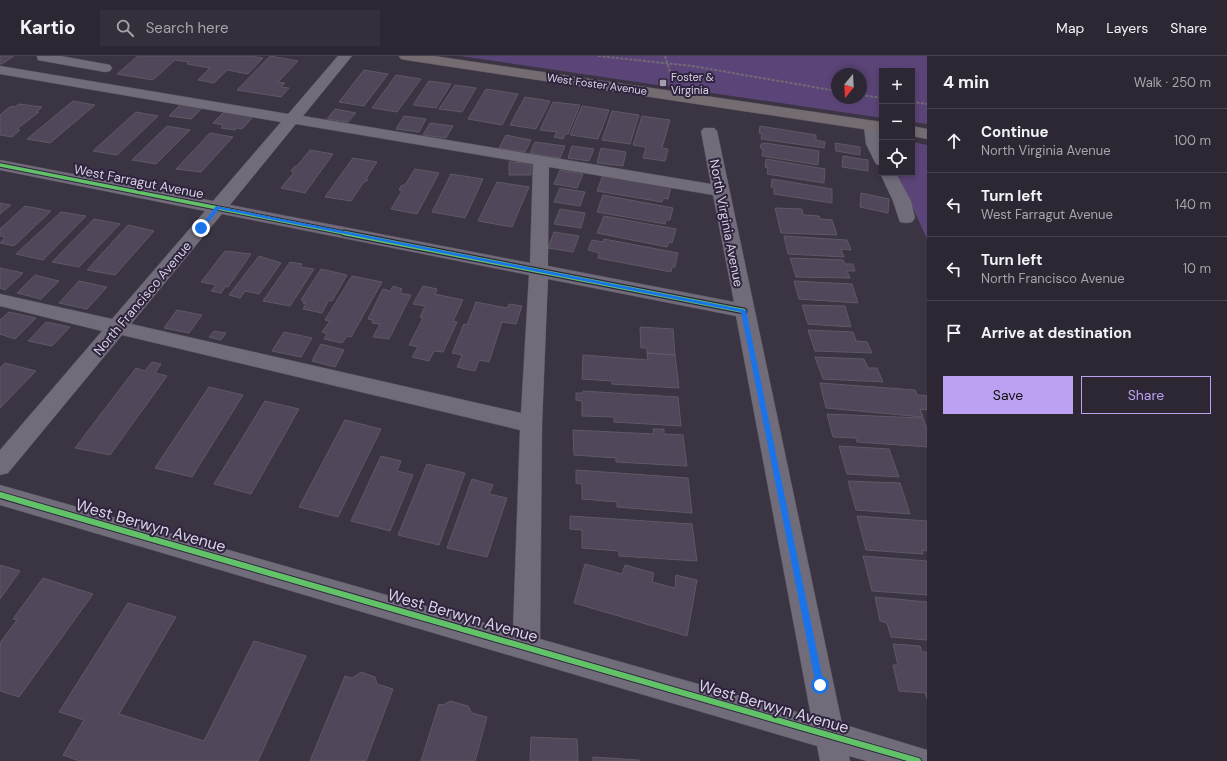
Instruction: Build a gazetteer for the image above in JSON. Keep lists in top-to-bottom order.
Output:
{
  "streets": {
    "main road": ["West Foster Avenue"],
    "street": [
      "West Farragut Avenue",
      "North Virginia Avenue",
      "North Francisco Avenue",
      "West Berwyn Avenue"
    ]
  },
  "crossings": [
    ["West Farragut Avenue", "North Virginia Avenue"],
    ["West Farragut Avenue", "North Francisco Avenue"],
    ["North Virginia Avenue", "West Berwyn Avenue"]
  ],
  "places": {
    "transit": ["Foster & Virginia"]
  },
  "north": "bottom",
  "page": {
    "header": "Kartio",
    "search": "Search here",
    "nav": ["Map", "Layers", "Share"],
    "heading": ["4 min", "Walk · 250 m"],
    "map_buttons": ["+", "−"],
    "list": [
      ["Continue", "North Virginia Avenue", "100 m"],
      ["Turn left", "West Farragut Avenue", "140 m"],
      ["Turn left", "North Francisco Avenue", "10 m"],
      "Arrive at destination"
    ],
    "buttons": ["Save", "Share"]
  }
}
